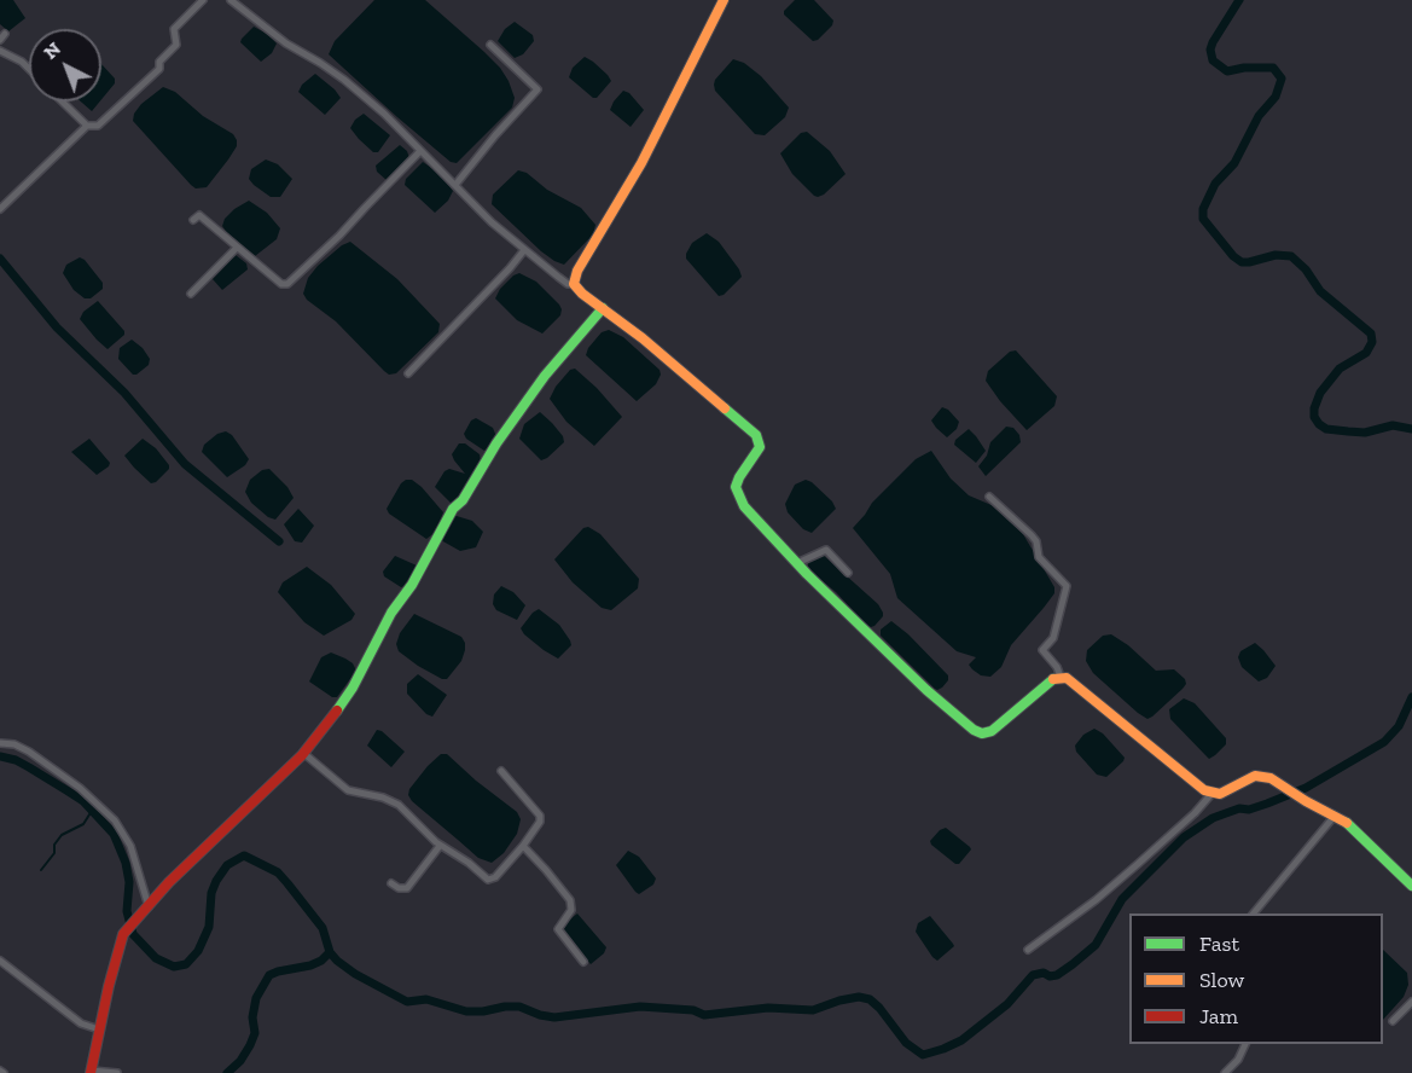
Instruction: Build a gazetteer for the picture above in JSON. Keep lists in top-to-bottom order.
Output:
{
  "legend": ["Fast", "Slow", "Jam"],
  "north": "top left"
}
